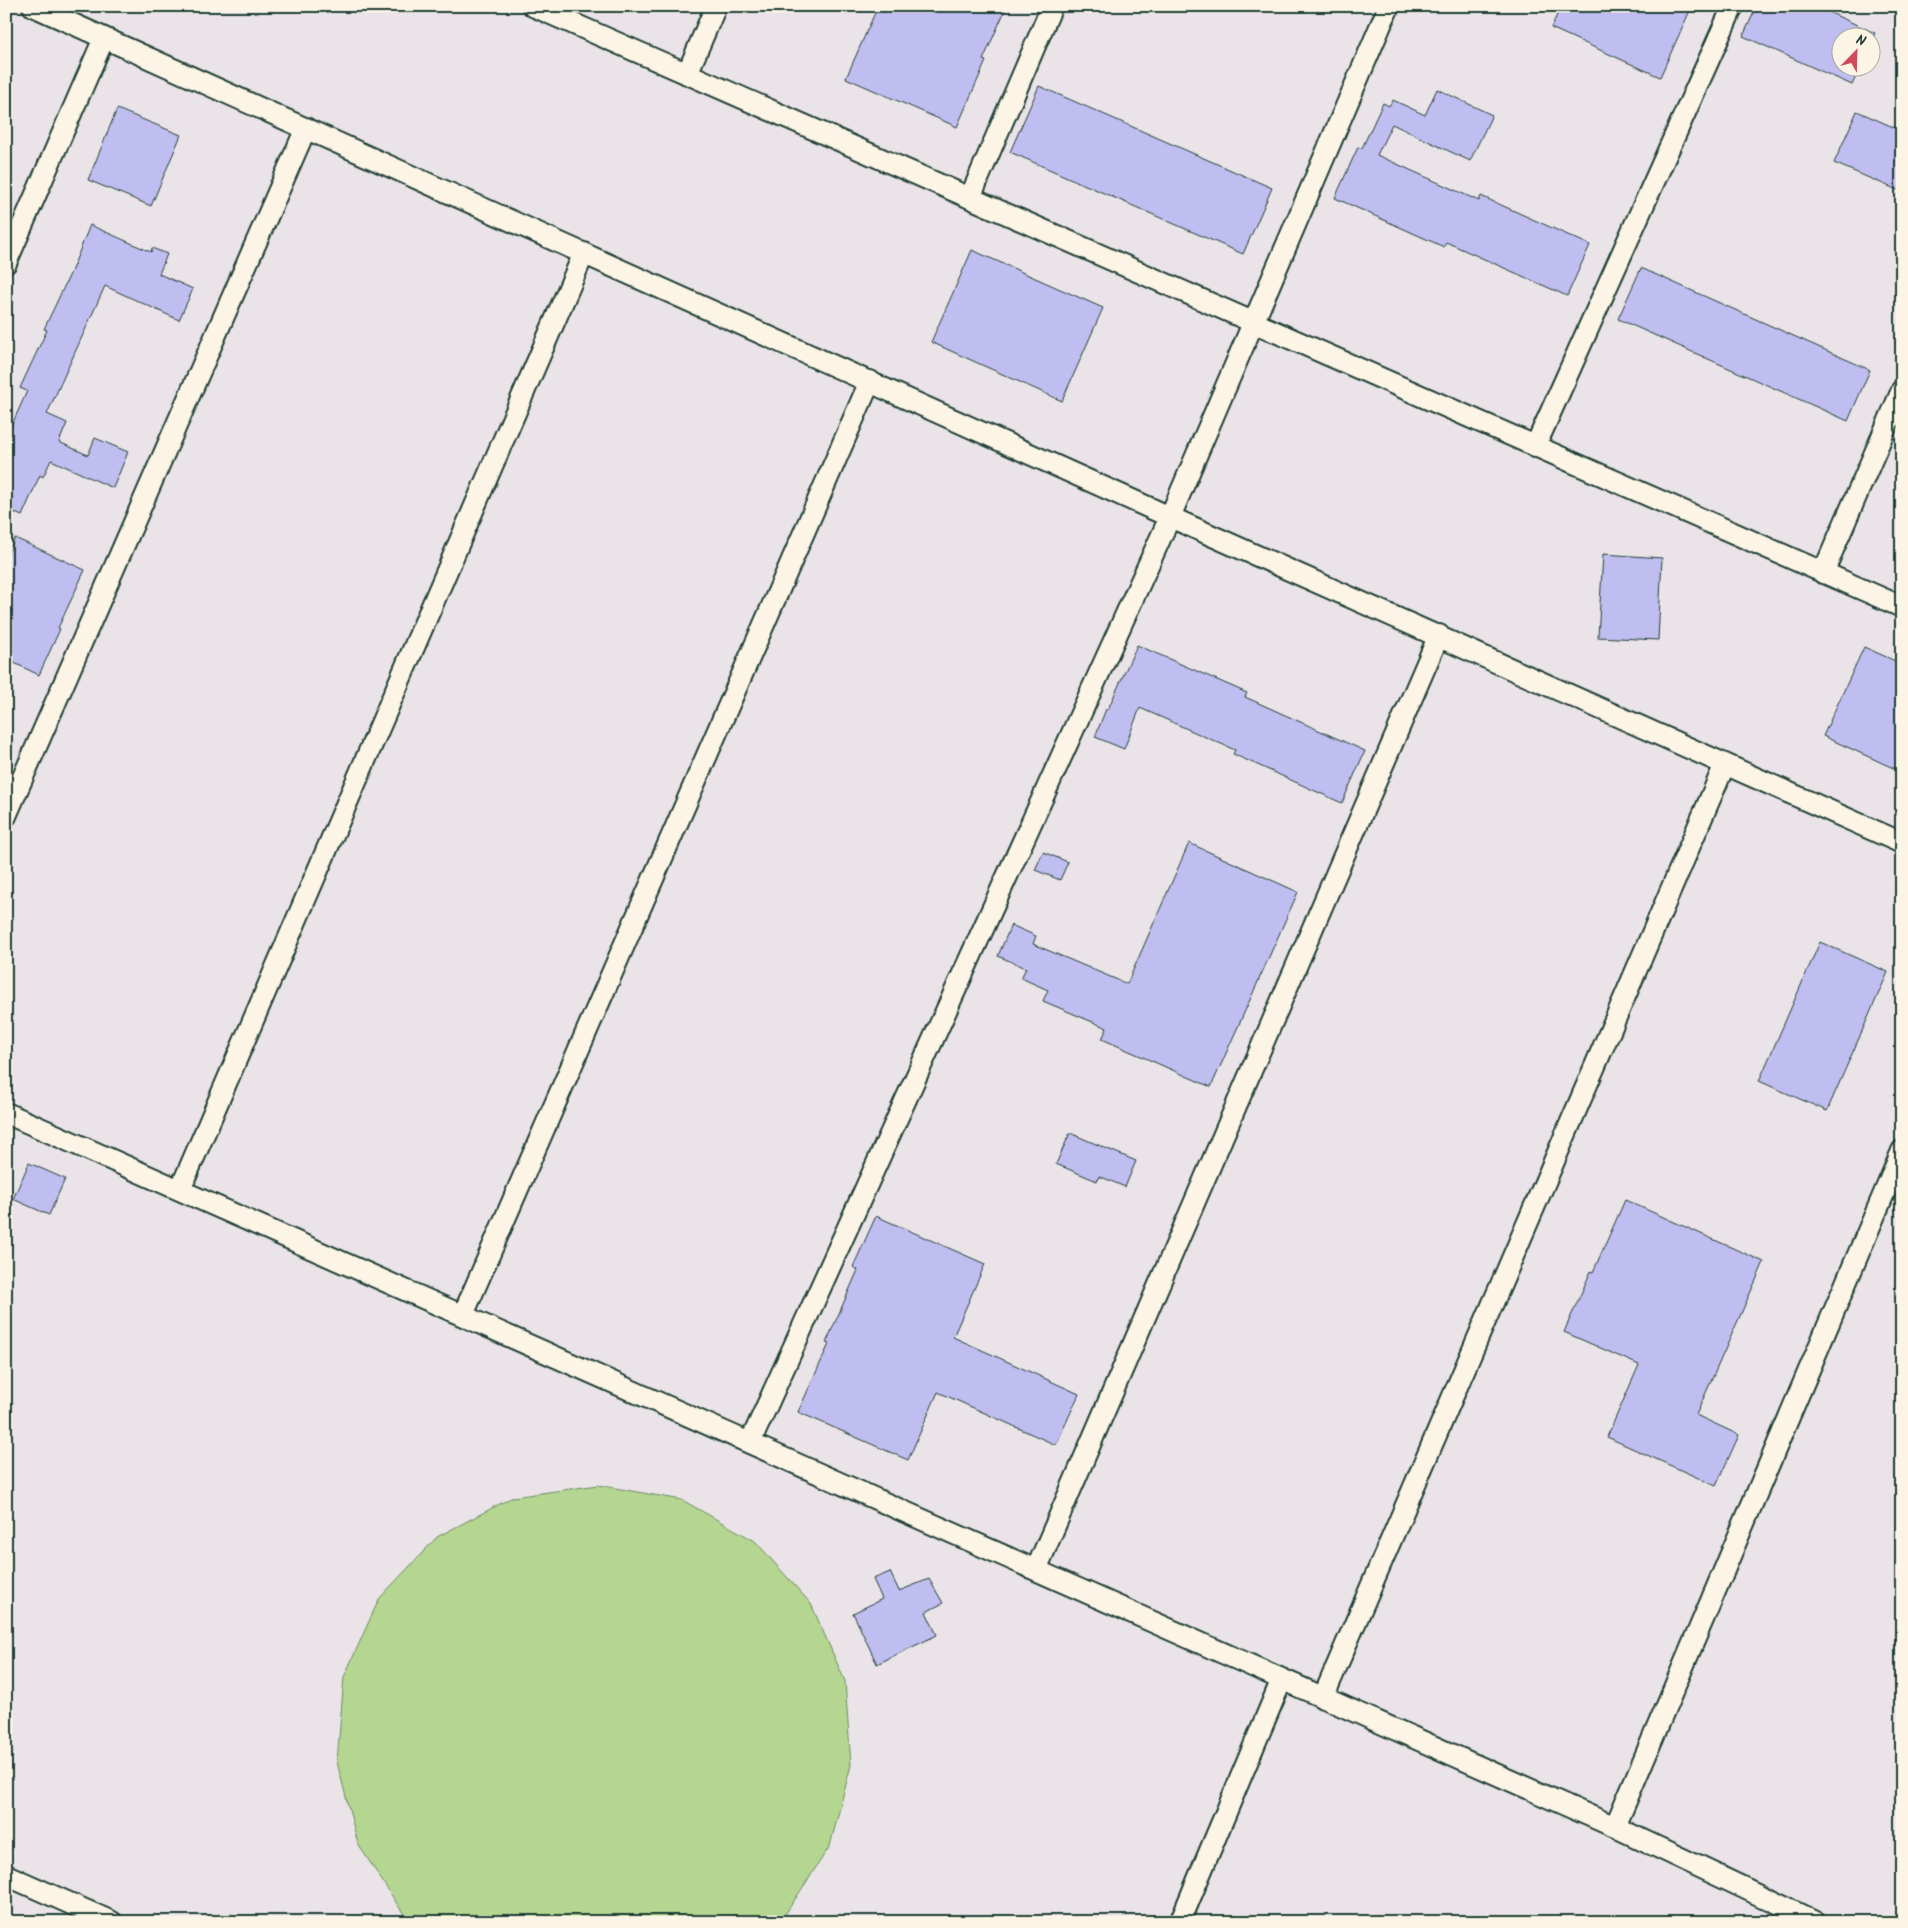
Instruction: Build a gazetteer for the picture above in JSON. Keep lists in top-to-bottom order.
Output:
{
  "north": "top right"
}
